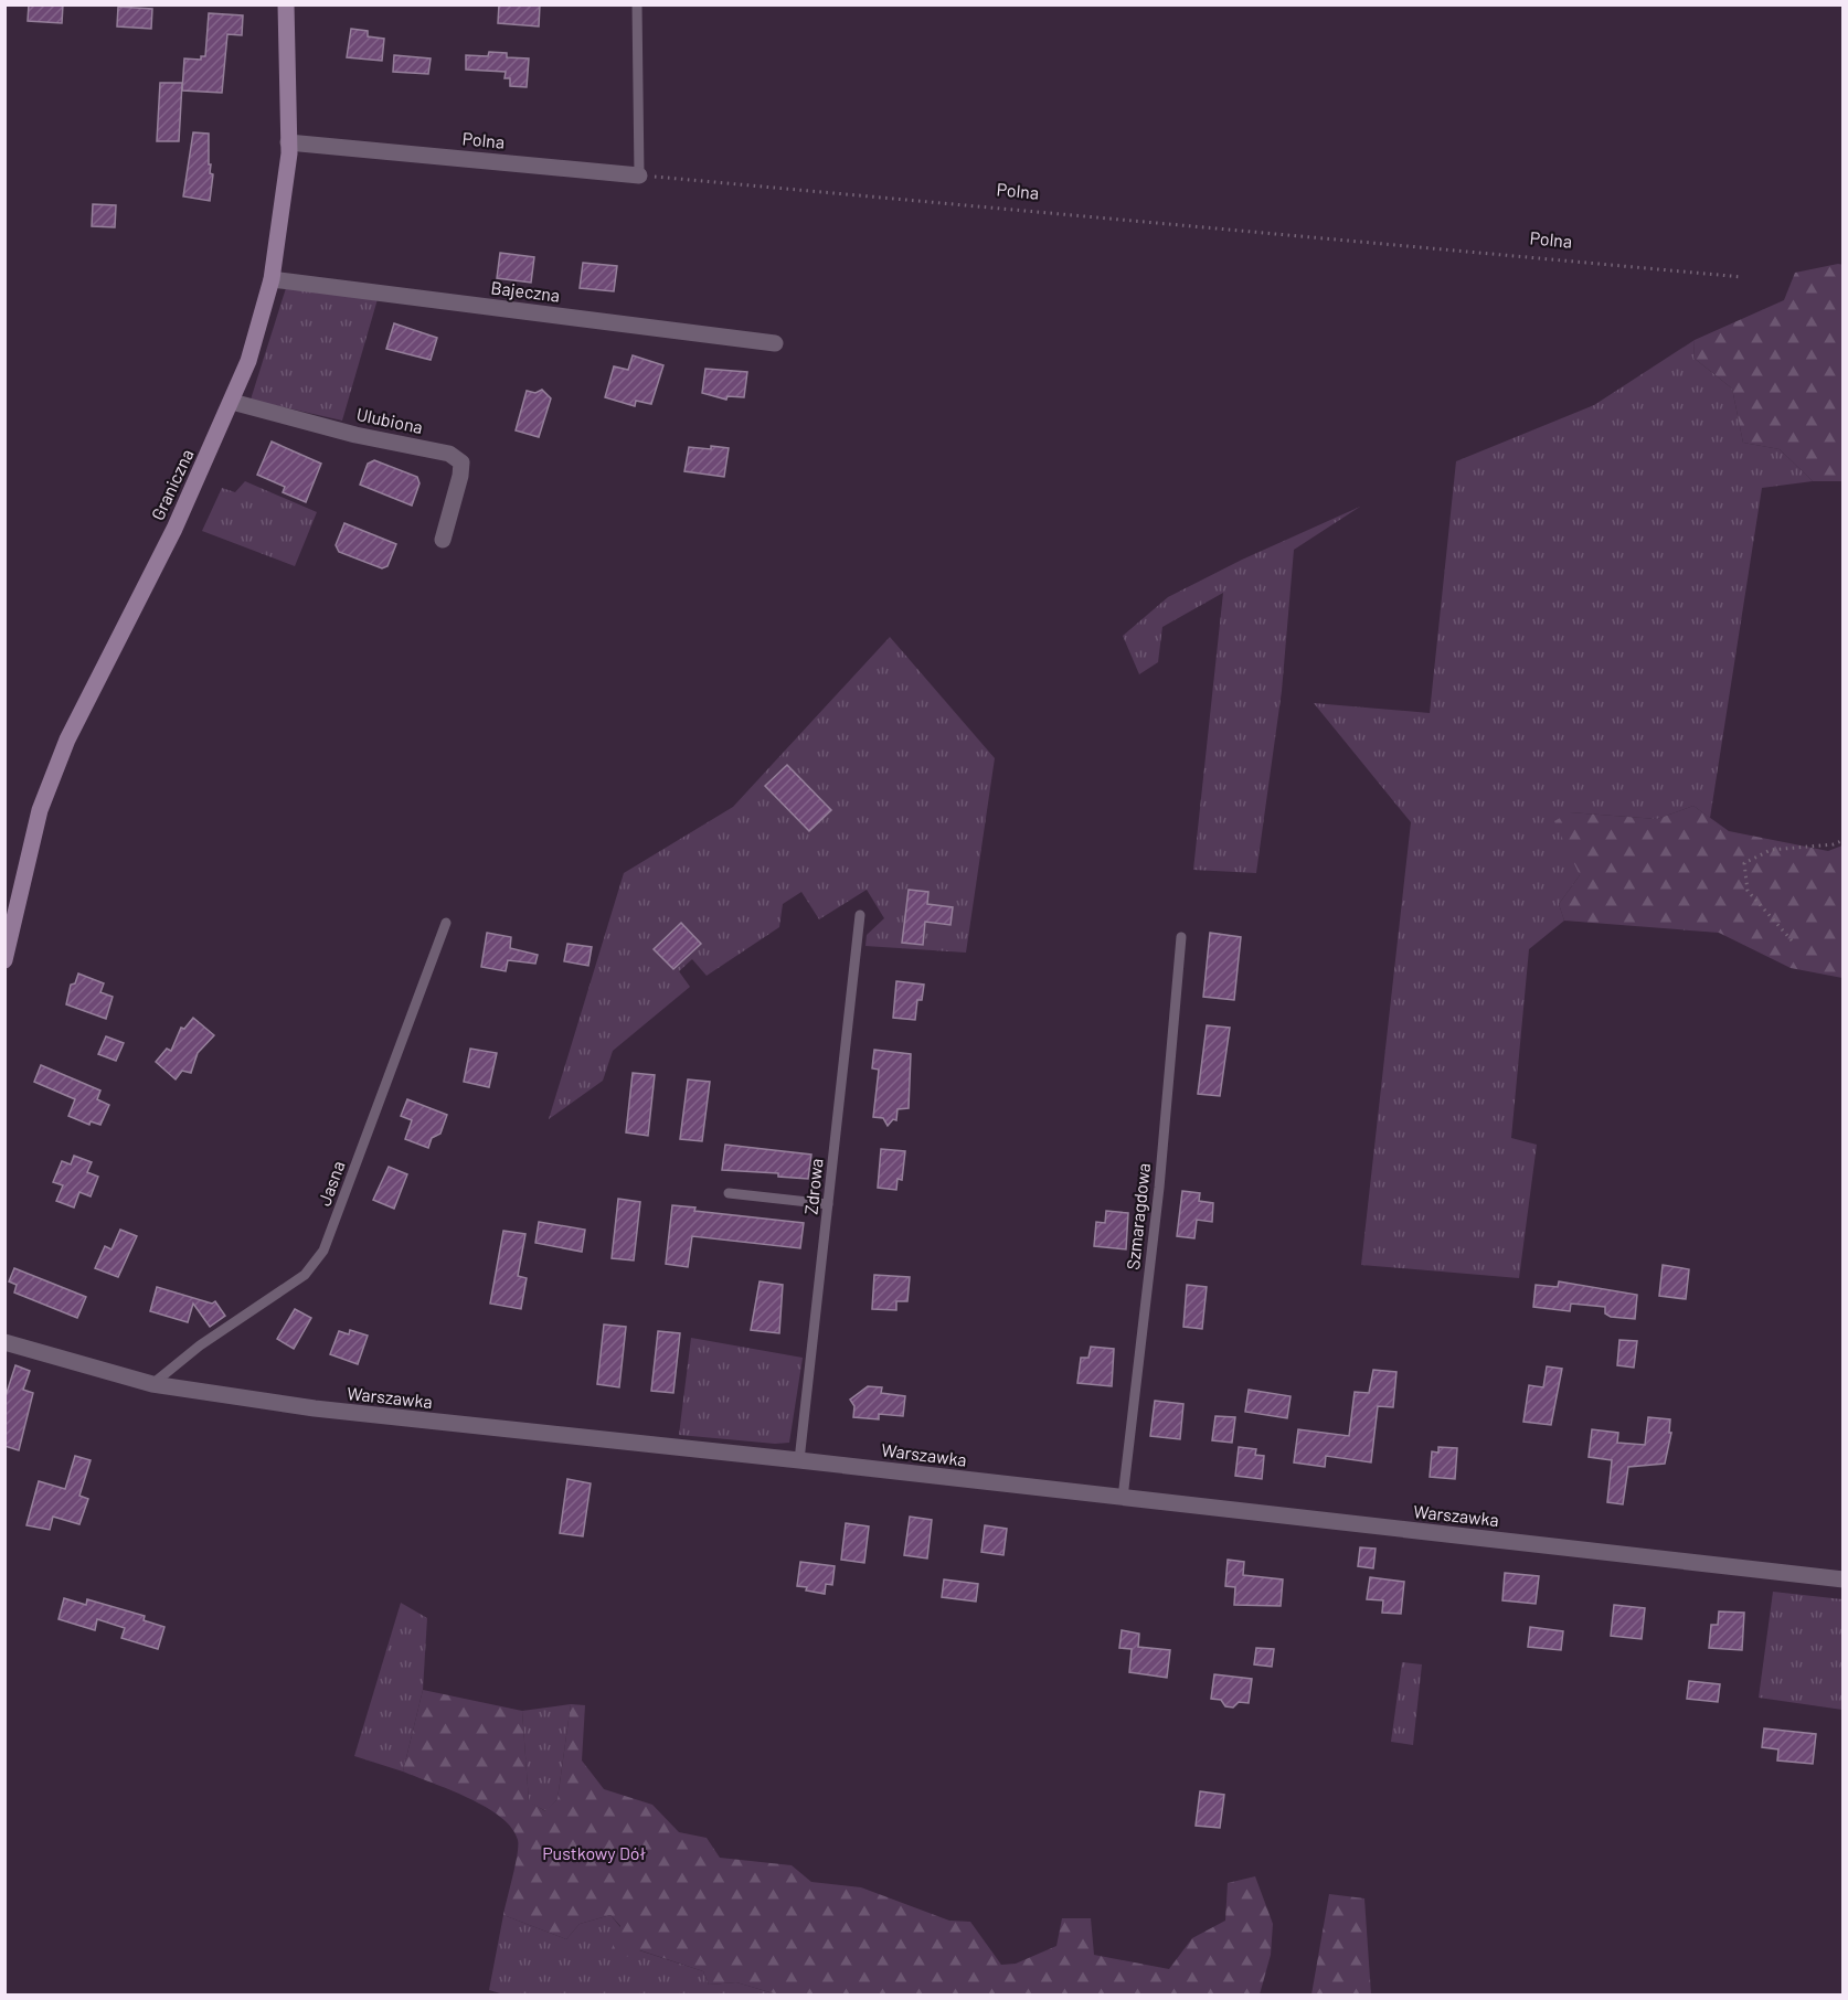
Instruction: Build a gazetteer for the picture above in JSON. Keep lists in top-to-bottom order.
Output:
{
  "streets": {
    "street": [
      "Polna",
      "Bajeczna",
      "Ulubiona",
      "Graniczna",
      "Warszawka"
    ],
    "lane": ["Jasna", "Zdrowa", "Szmaragdowa"]
  },
  "crossings": [
    ["Polna", "Graniczna"],
    ["Bajeczna", "Graniczna"],
    ["Ulubiona", "Graniczna"],
    ["Jasna", "Warszawka"],
    ["Zdrowa", "Warszawka"],
    ["Szmaragdowa", "Warszawka"]
  ],
  "parks": ["Pustkowy Dół"]
}
